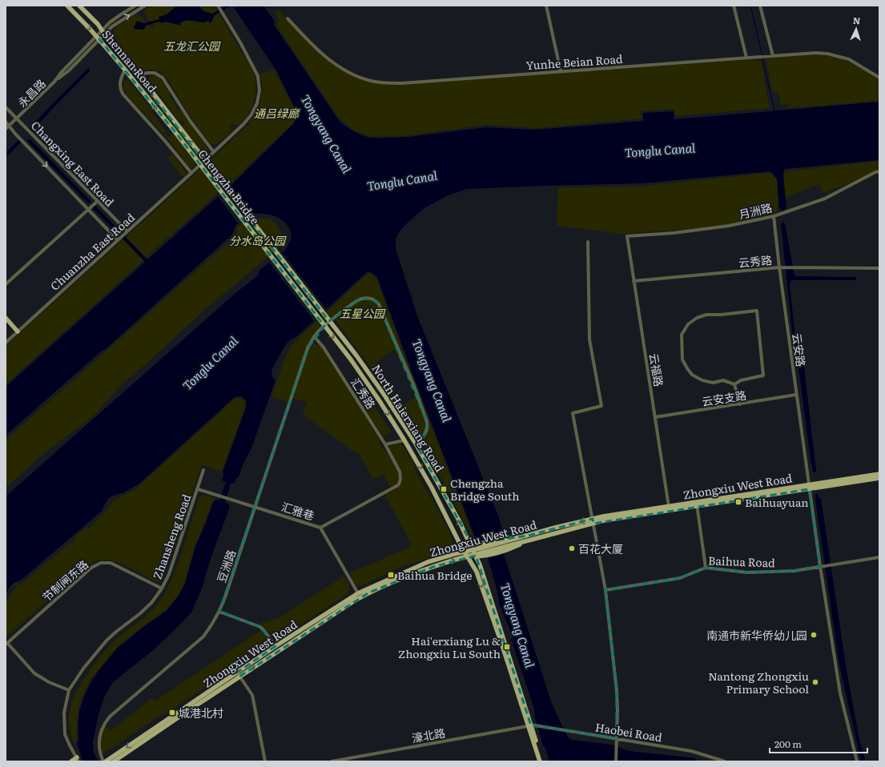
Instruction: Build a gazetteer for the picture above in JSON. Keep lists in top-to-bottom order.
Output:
{
  "streets": {
    "main road": [
      "Shennan Road",
      "Chengzha Bridge",
      "North Haierxiang Road",
      "Zhongxiu West Road"
    ],
    "street": [
      "Yunhe Beian Road",
      "永昌路",
      "Changxing East Road",
      "月洲路",
      "Chuanzha East Road",
      "云秀路",
      "云安路",
      "云福路",
      "汇秀路",
      "云安支路",
      "汇雅巷",
      "Zhansheng Road",
      "Baihua Road",
      "豆洲路",
      "节制闸东路",
      "Haobei Road",
      "濠北路"
    ]
  },
  "crossings": [
    ["Shennan Road", "永昌路"],
    ["Shennan Road", "Chengzha Bridge"],
    ["永昌路", "Changxing East Road"],
    ["Changxing East Road", "Chuanzha East Road"],
    ["Chengzha Bridge", "North Haierxiang Road"],
    ["月洲路", "云安路"],
    ["月洲路", "云福路"],
    ["云秀路", "云安路"],
    ["云秀路", "云福路"],
    ["云安路", "云安支路"],
    ["云安路", "Zhongxiu West Road"],
    ["云安路", "Baihua Road"],
    ["云福路", "云安支路"],
    ["云福路", "Zhongxiu West Road"],
    ["汇秀路", "汇雅巷"],
    ["汇秀路", "豆洲路"],
    ["North Haierxiang Road", "Zhongxiu West Road"],
    ["North Haierxiang Road", "Haobei Road"],
    ["North Haierxiang Road", "濠北路"],
    ["Zhongxiu West Road", "汇雅巷"],
    ["汇雅巷", "Zhansheng Road"],
    ["汇雅巷", "豆洲路"],
    ["Zhansheng Road", "节制闸东路"],
    ["Haobei Road", "濠北路"]
  ],
  "water": ["Tongyang Canal", "Tonglu Canal"],
  "parks": [
    "五龙汇公园",
    "通吕绿廊",
    "分水岛公园",
    "五星公园"
  ],
  "places": {
    "transit": [
      "Chengzha Bridge South",
      "Baihuayuan",
      "Baihua Bridge",
      "Hai'erxiang Lu & Zhongxiu Lu South",
      "城港北村"
    ],
    "other": ["百花大厦", "南通市新华侨幼儿园", "Nantong Zhongxiu Primary School"]
  },
  "scale_bar": "200 m",
  "north": "top"
}
